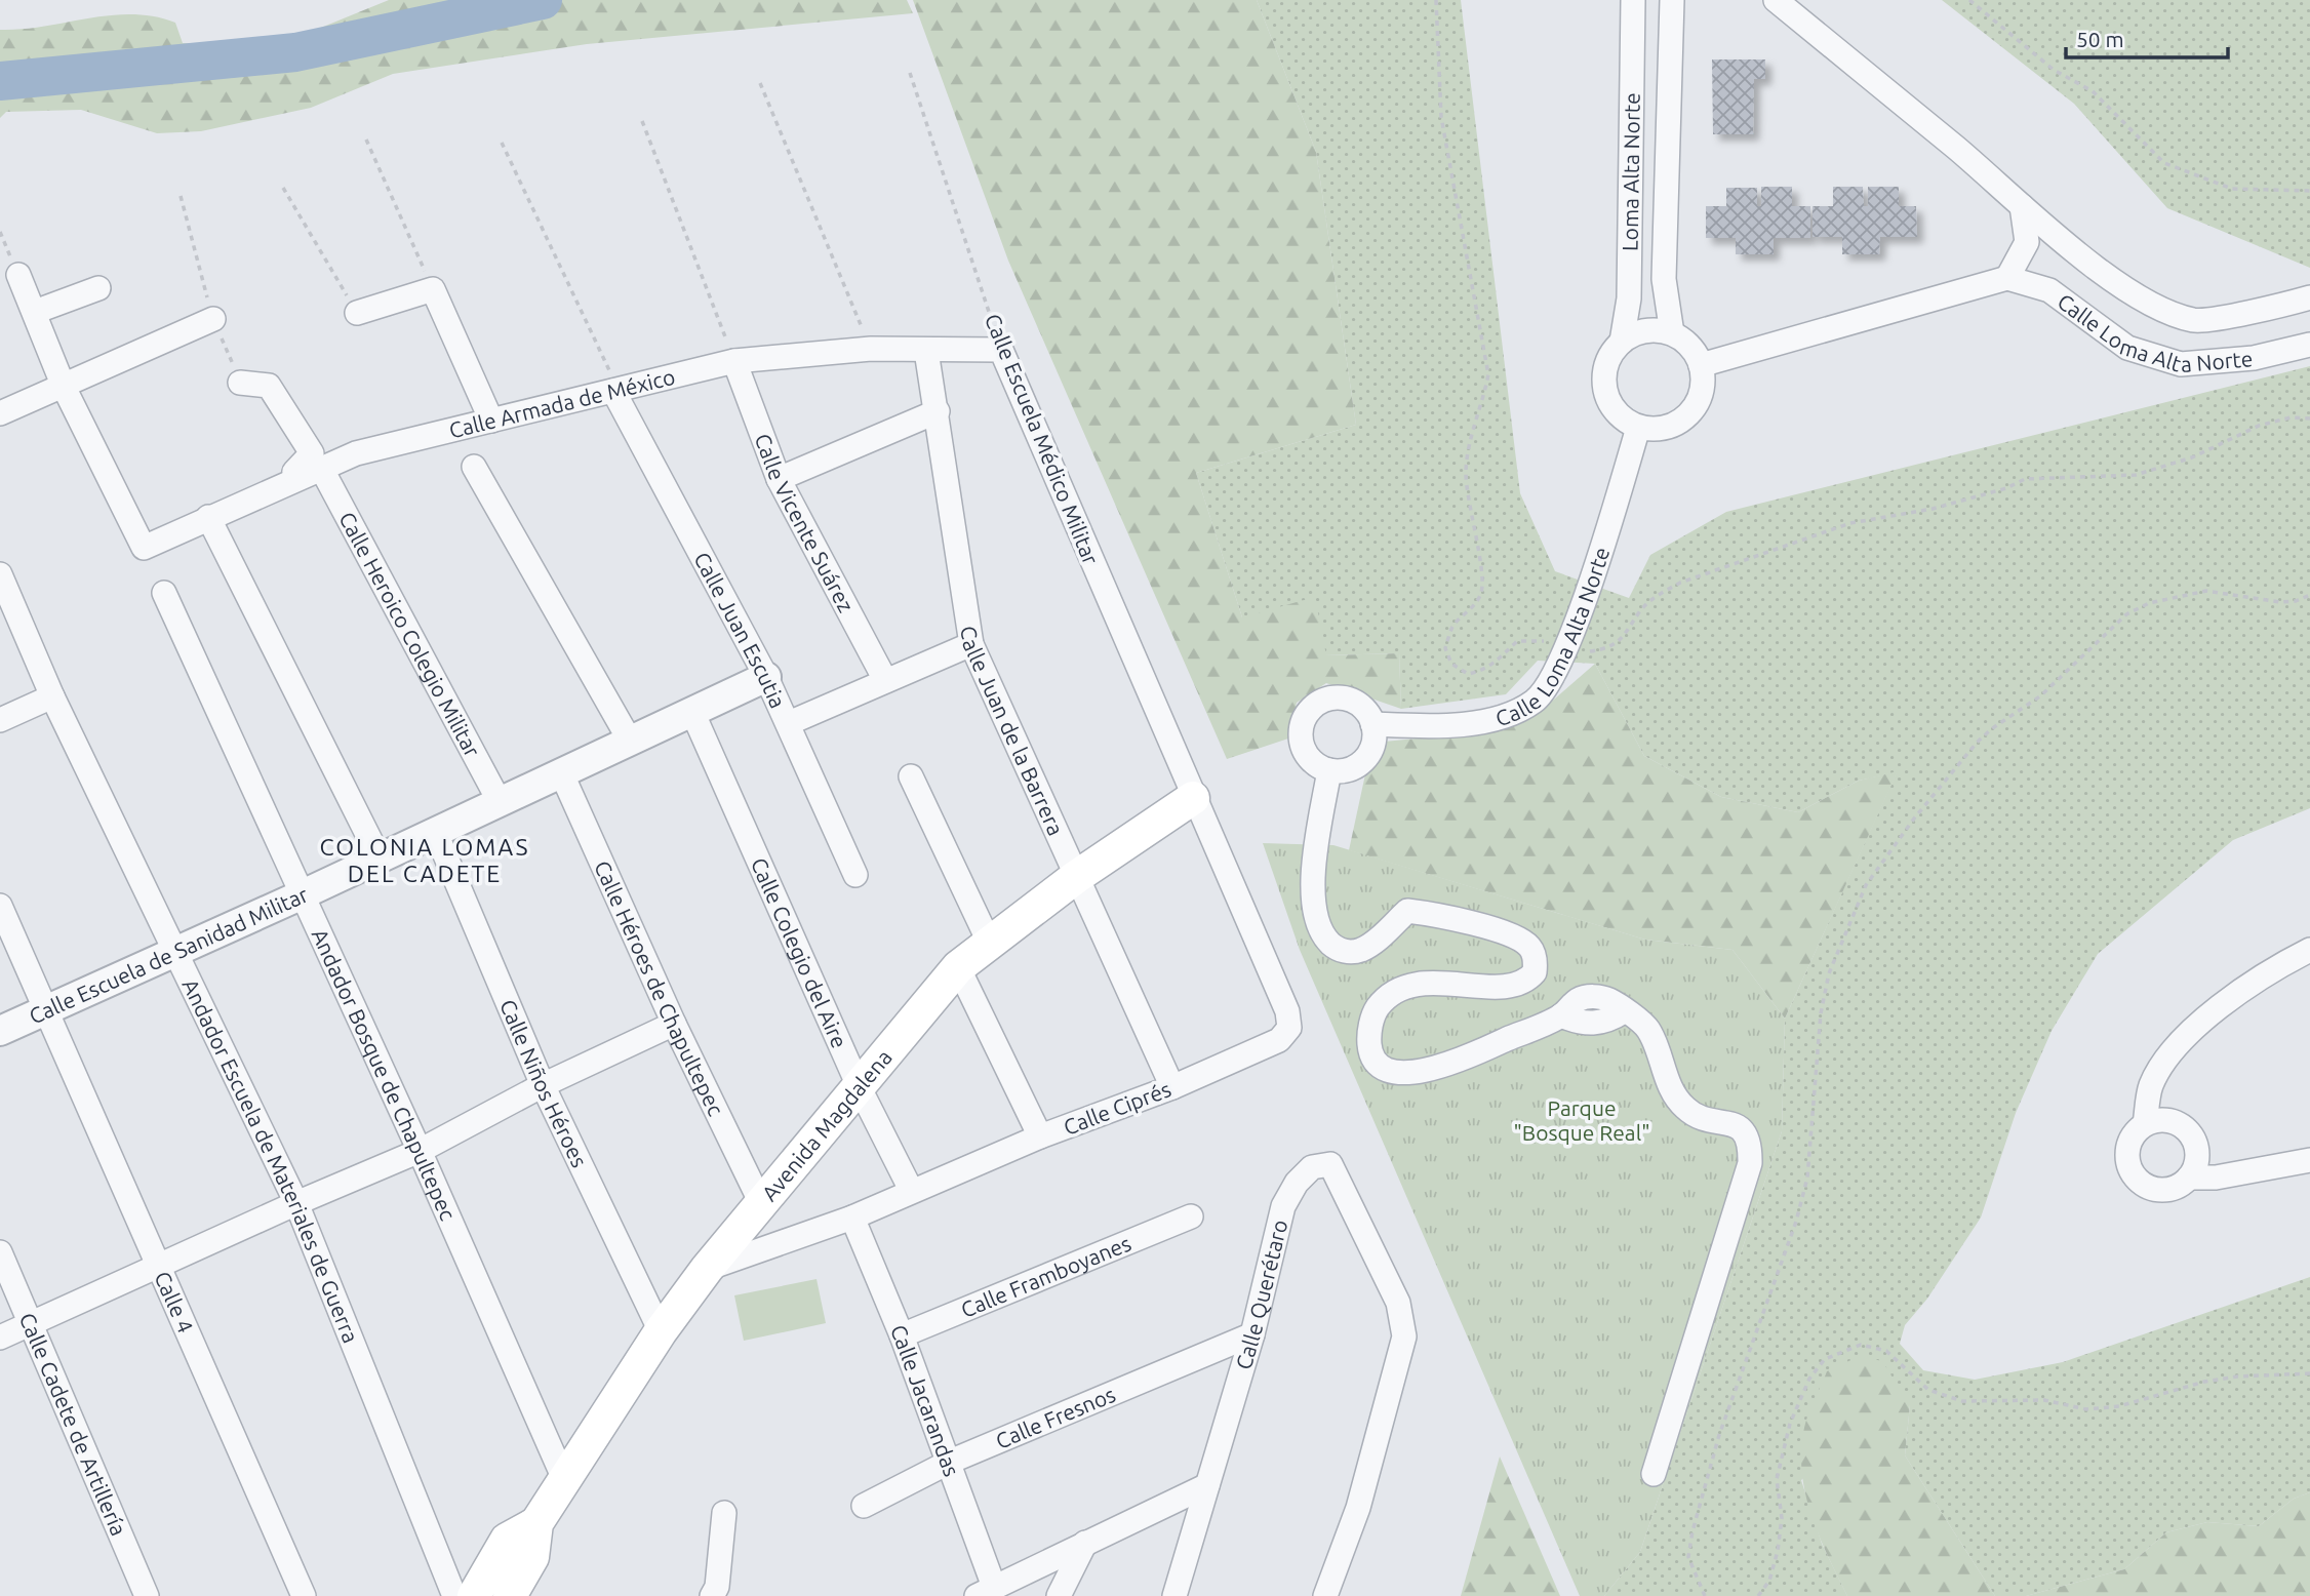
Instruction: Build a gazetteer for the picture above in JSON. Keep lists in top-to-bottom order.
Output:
{
  "streets": {
    "main road": ["Avenida Magdalena"],
    "street": [
      "Loma Alta Norte",
      "Calle Loma Alta Norte",
      "Calle Armada de México",
      "Calle Escuela Médico Militar",
      "Calle Vicente Suárez",
      "Calle Juan Escutia",
      "Calle Heroico Colegio Militar",
      "Calle Juan de la Barrera",
      "Calle Colegio del Aire",
      "Calle Escuela de Sanidad Militar",
      "Calle Héroes de Chapultepec",
      "Andador Bosque de Chapultepec",
      "Calle Niños Héroes",
      "Calle Ciprés",
      "Andador Escuela de Materiales de Guerra",
      "Calle Framboyanes",
      "Calle Querétaro",
      "Calle 4",
      "Calle Jacarandas",
      "Calle Fresnos",
      "Calle Cadete de Artillería"
    ]
  },
  "crossings": [
    ["Loma Alta Norte", "Calle Loma Alta Norte"],
    ["Calle Armada de México", "Calle Escuela Médico Militar"],
    ["Calle Armada de México", "Calle Vicente Suárez"],
    ["Calle Armada de México", "Calle Juan Escutia"],
    ["Calle Armada de México", "Calle Heroico Colegio Militar"],
    ["Calle Armada de México", "Calle Juan de la Barrera"],
    ["Calle Escuela Médico Militar", "Calle Ciprés"],
    ["Calle Escuela Médico Militar", "Avenida Magdalena"],
    ["Calle Juan Escutia", "Calle Escuela de Sanidad Militar"],
    ["Calle Heroico Colegio Militar", "Calle Escuela de Sanidad Militar"],
    ["Calle Juan de la Barrera", "Calle Ciprés"],
    ["Calle Juan de la Barrera", "Avenida Magdalena"],
    ["Calle Colegio del Aire", "Calle Escuela de Sanidad Militar"],
    ["Calle Colegio del Aire", "Calle Ciprés"],
    ["Calle Colegio del Aire", "Avenida Magdalena"],
    ["Calle Escuela de Sanidad Militar", "Calle Héroes de Chapultepec"],
    ["Calle Escuela de Sanidad Militar", "Andador Bosque de Chapultepec"],
    ["Calle Escuela de Sanidad Militar", "Calle Niños Héroes"],
    ["Calle Escuela de Sanidad Militar", "Andador Escuela de Materiales de Guerra"],
    ["Calle Escuela de Sanidad Militar", "Calle 4"],
    ["Calle Héroes de Chapultepec", "Avenida Magdalena"],
    ["Andador Bosque de Chapultepec", "Avenida Magdalena"],
    ["Calle Niños Héroes", "Avenida Magdalena"],
    ["Calle Ciprés", "Avenida Magdalena"],
    ["Calle Ciprés", "Calle Jacarandas"],
    ["Calle Framboyanes", "Calle Jacarandas"],
    ["Calle Querétaro", "Calle Jacarandas"],
    ["Calle Querétaro", "Calle Fresnos"],
    ["Calle Jacarandas", "Calle Fresnos"]
  ],
  "districts": ["COLONIA LOMAS DEL CADETE"],
  "parks": ["Parque \"Bosque Real\""],
  "scale_bar": "50 m"
}
